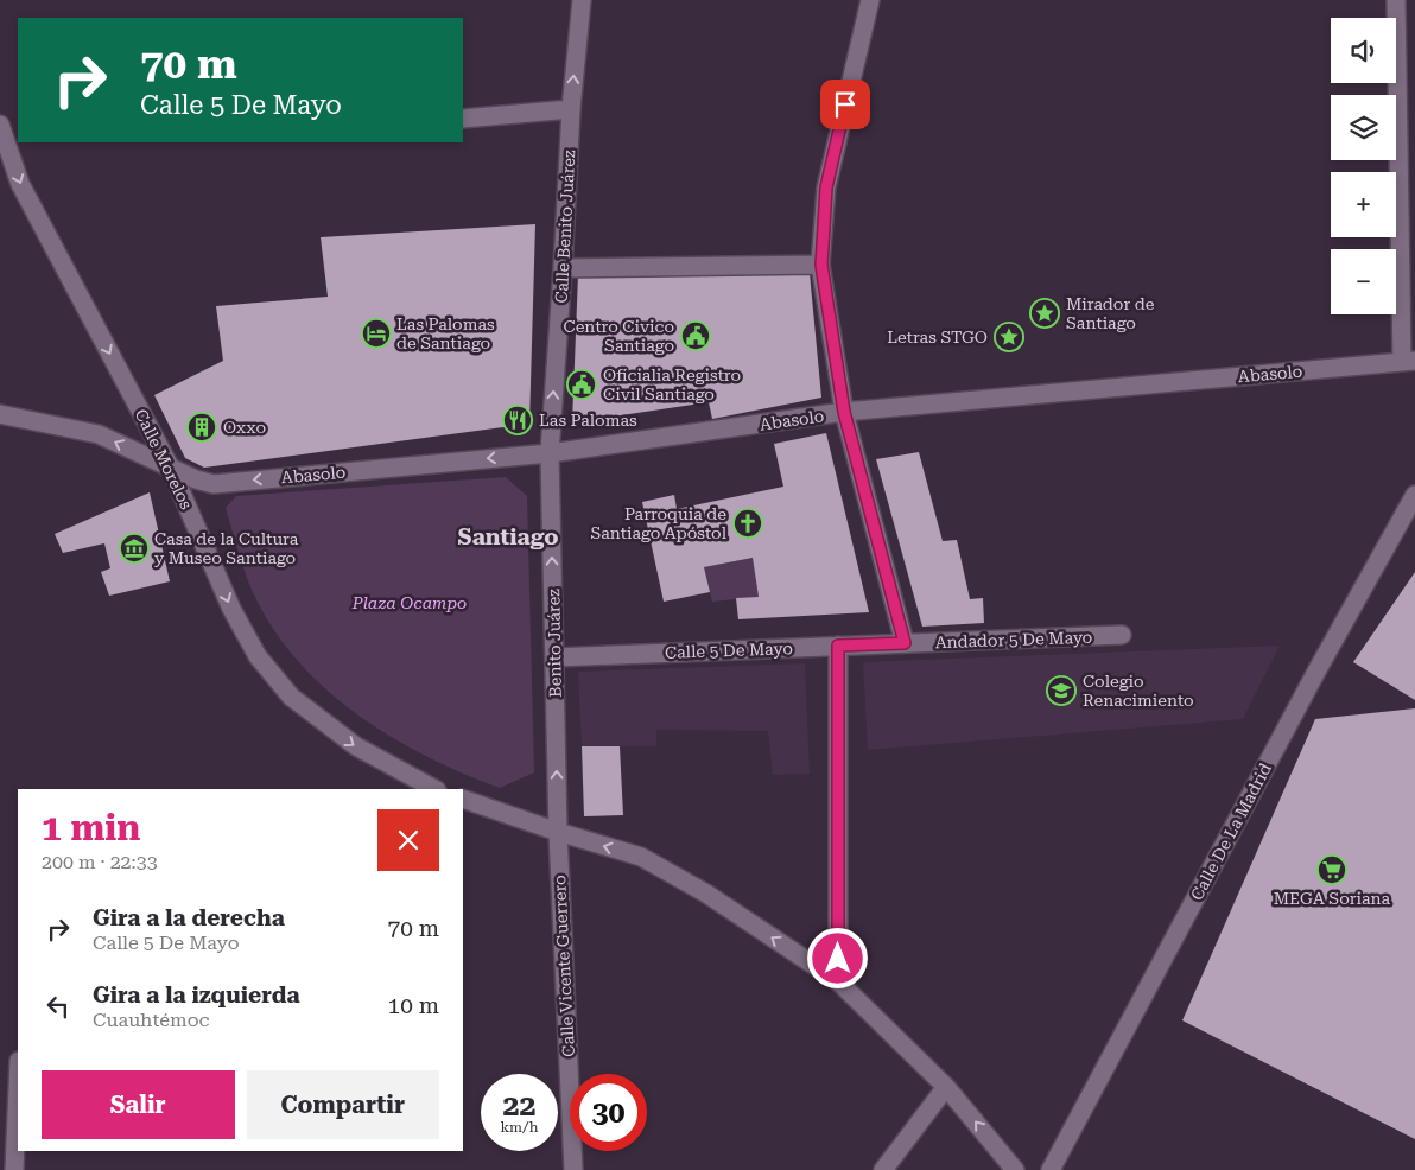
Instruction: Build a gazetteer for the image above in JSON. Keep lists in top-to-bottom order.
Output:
{
  "streets": {
    "street": [
      "Calle Benito Juárez",
      "Abasolo",
      "Calle Morelos",
      "Andador 5 De Mayo",
      "Benito Juárez",
      "Calle 5 De Mayo",
      "Calle De La Madrid",
      "Calle Vicente Guerrero"
    ]
  },
  "crossings": [
    ["Calle Benito Juárez", "Abasolo"],
    ["Calle Benito Juárez", "Benito Juárez"],
    ["Abasolo", "Calle Morelos"],
    ["Abasolo", "Benito Juárez"],
    ["Andador 5 De Mayo", "Calle 5 De Mayo"],
    ["Benito Juárez", "Calle 5 De Mayo"],
    ["Benito Juárez", "Calle Vicente Guerrero"]
  ],
  "one_way": [
    "Calle Benito Juárez",
    "Abasolo",
    "Calle Morelos",
    "Benito Juárez"
  ],
  "districts": ["Santiago"],
  "parks": ["Plaza Ocampo"],
  "places": {
    "place": ["Mirador de Santiago", "Letras STGO"],
    "hotel": ["Las Palomas de Santiago"],
    "public building": ["Centro Civico Santiago", "Oficialia Registro Civil Santiago"],
    "restaurant": ["Las Palomas"],
    "building": ["Oxxo"],
    "church": ["Parroquia de Santiago Apóstol"],
    "museum": ["Casa de la Cultura y Museo Santiago"],
    "school or university": ["Colegio Renacimiento"],
    "supermarket": ["MEGA Soriana"]
  },
  "page": {
    "map_buttons": ["+", "−"],
    "turn": ["70 m", "Calle 5 De Mayo"],
    "heading": ["1 min", "200 m · 22:33"],
    "list": [
      {
        "name": "Gira a la derecha",
        "note": "Calle 5 De Mayo",
        "value": "70 m"
      },
      {
        "name": "Gira a la izquierda",
        "note": "Cuauhtémoc",
        "value": "10 m"
      }
    ],
    "buttons": ["Salir", "Compartir"],
    "speed": "22 km/h",
    "limit": "30"
  }
}
